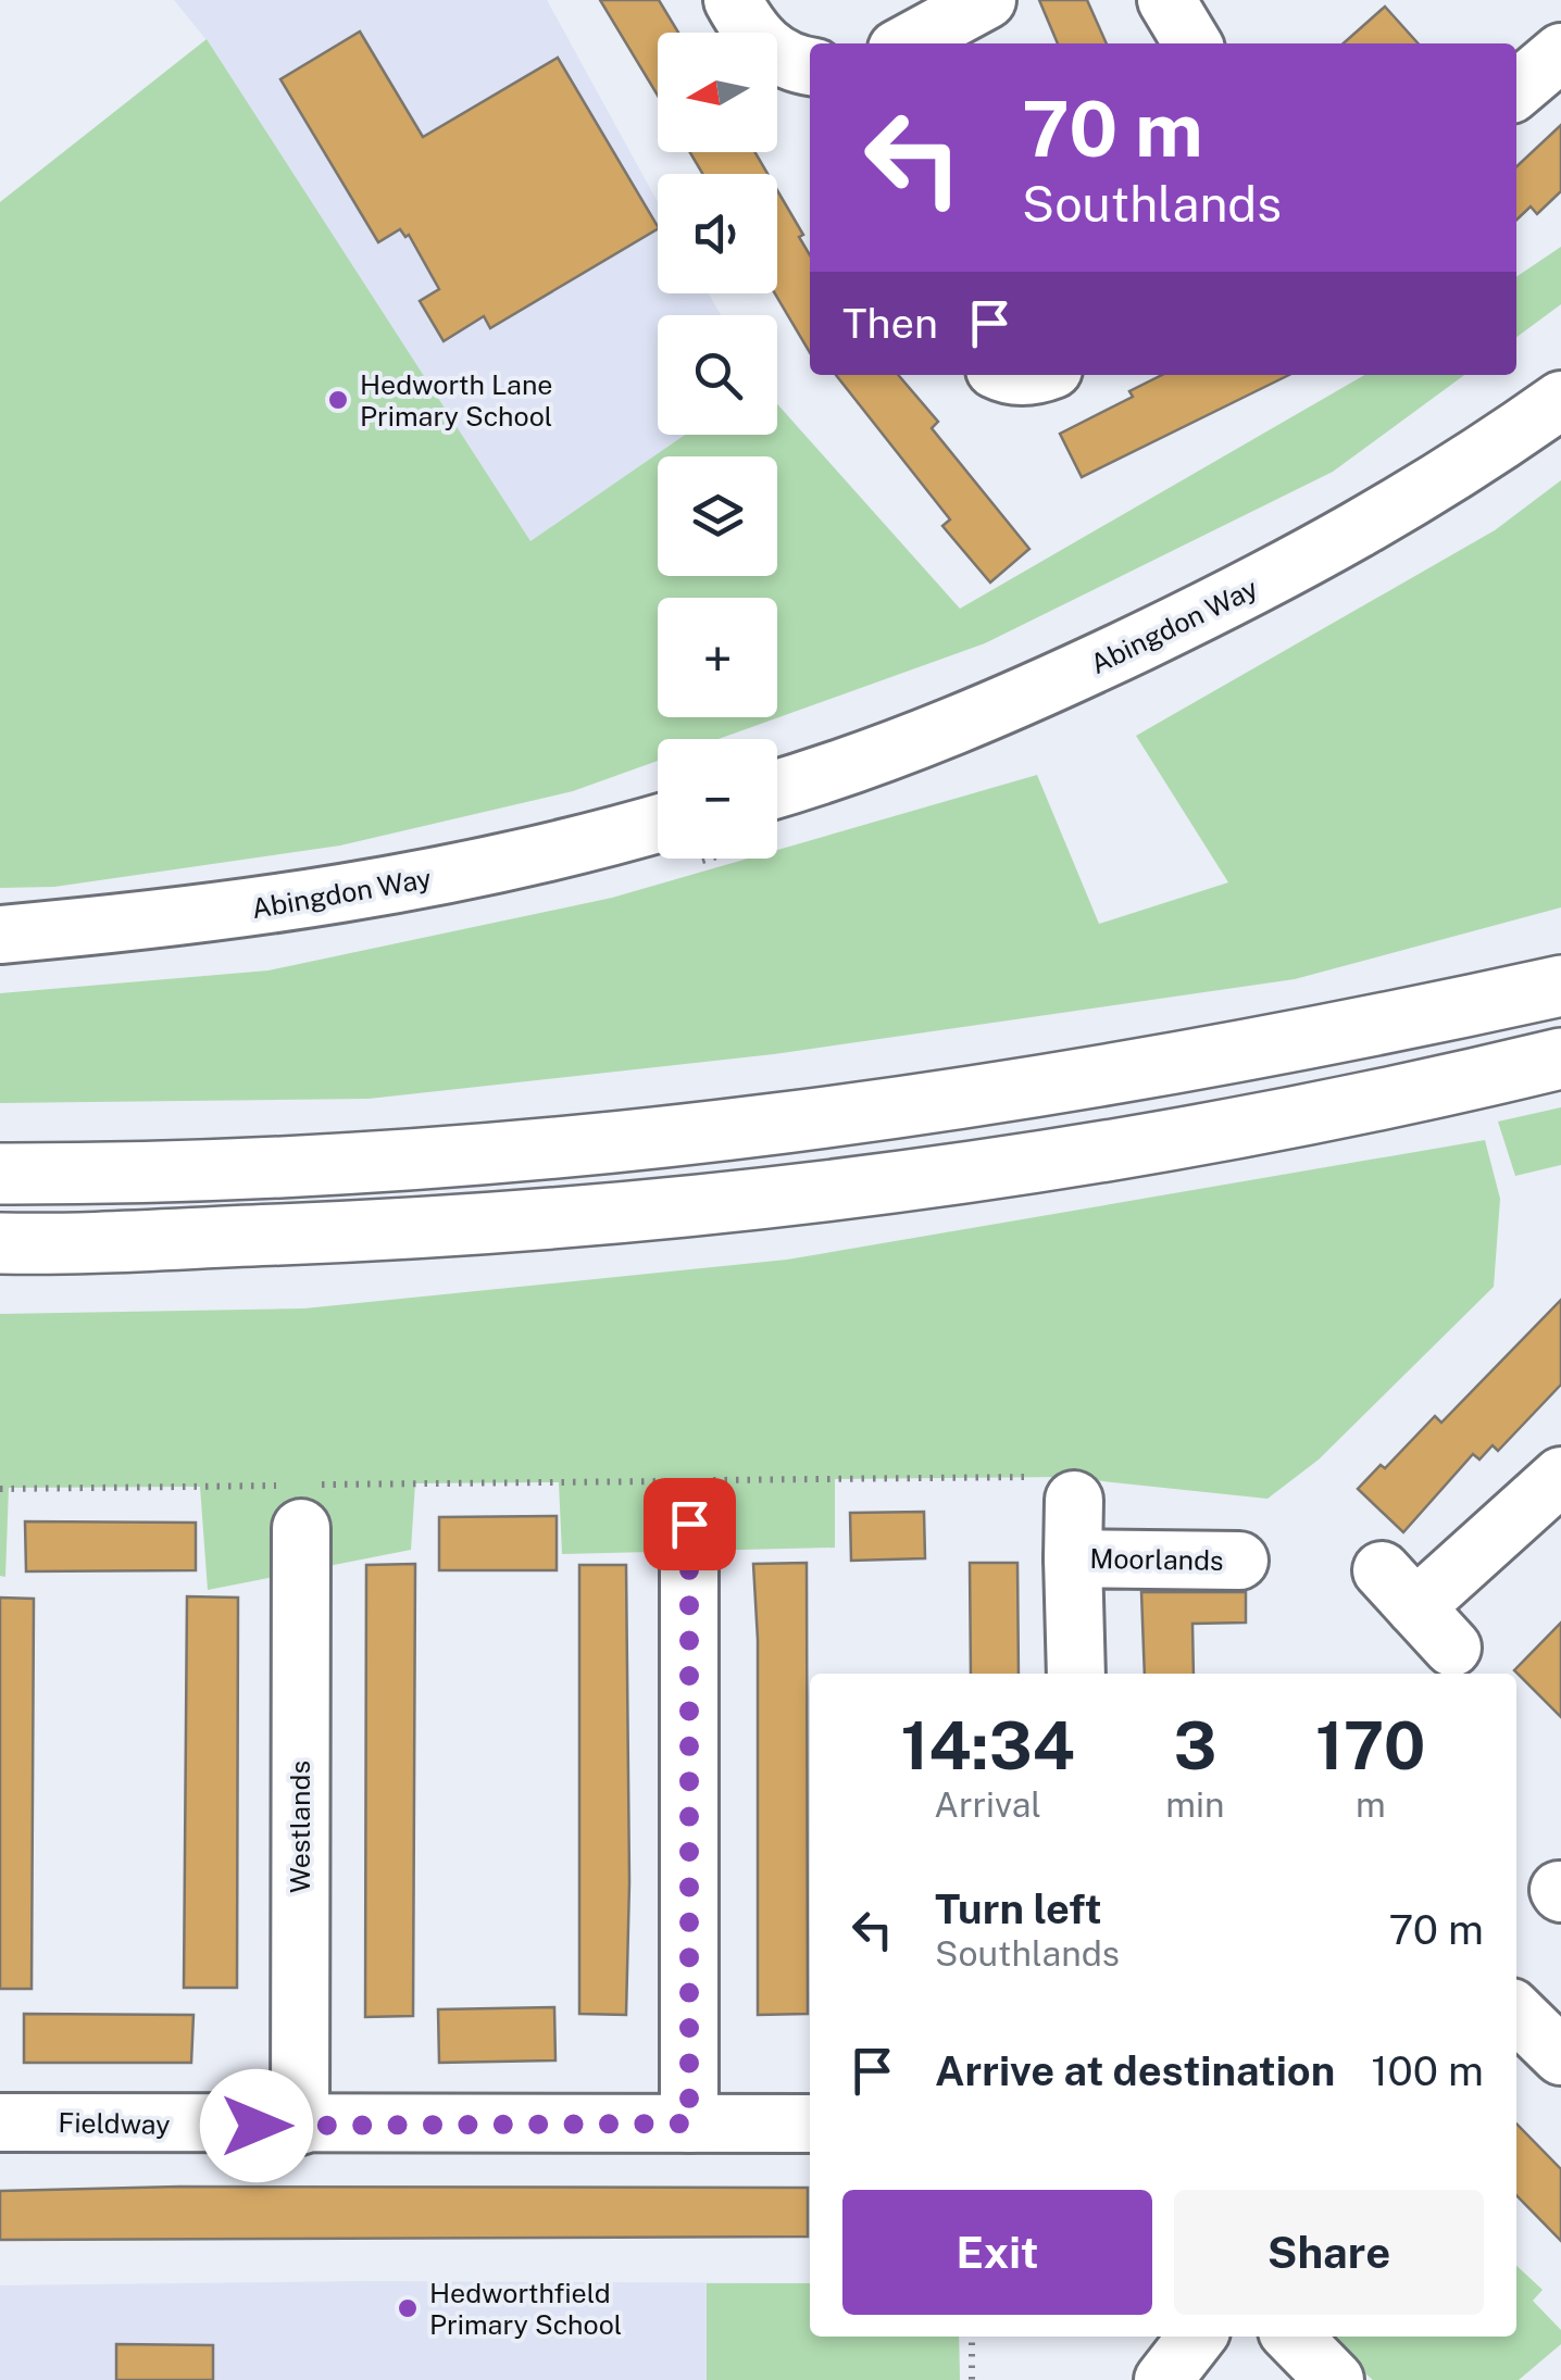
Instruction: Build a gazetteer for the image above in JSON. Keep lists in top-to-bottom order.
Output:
{
  "streets": {
    "street": [
      "Abingdon Way",
      "Moorlands",
      "Westlands",
      "Fieldway"
    ]
  },
  "crossings": [
    ["Westlands", "Fieldway"]
  ],
  "places": ["Hedworth Lane Primary School", "Hedworthfield Primary School"],
  "north": "left",
  "page": {
    "map_buttons": ["+", "−"],
    "turn": ["70 m", "Southlands"],
    "then": "Then",
    "eta": [
      "14:34",
      "Arrival",
      "3",
      "min",
      "170",
      "m"
    ],
    "list": [
      {
        "name": "Turn left",
        "note": "Southlands",
        "value": "70 m"
      },
      {
        "name": "Arrive at destination",
        "value": "100 m"
      }
    ],
    "buttons": ["Exit", "Share"]
  }
}
